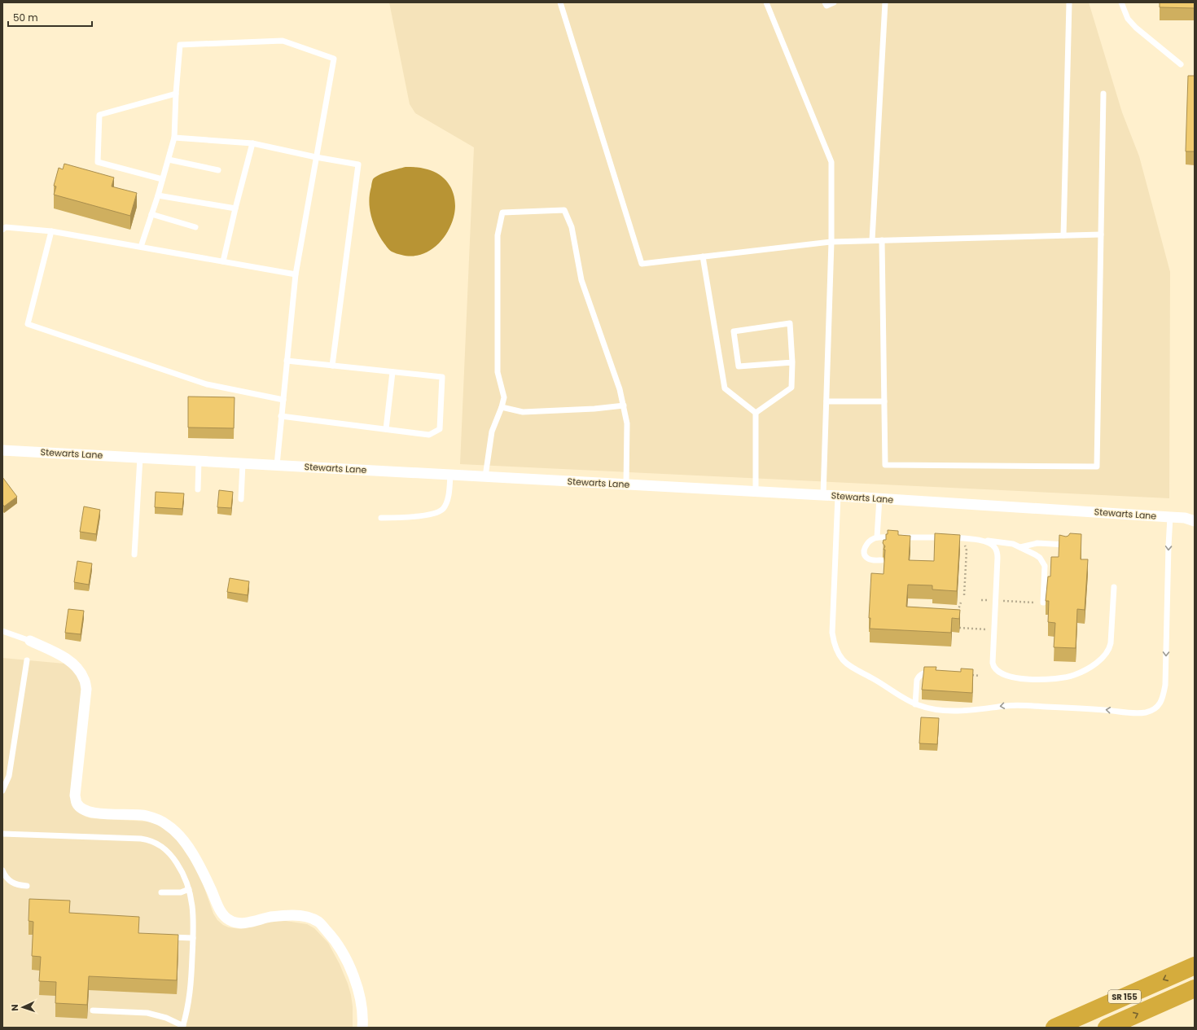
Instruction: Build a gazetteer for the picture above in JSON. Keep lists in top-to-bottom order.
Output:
{
  "streets": {
    "highway": ["SR 155"],
    "street": ["Stewarts Lane"]
  },
  "scale_bar": "50 m",
  "north": "left"
}
